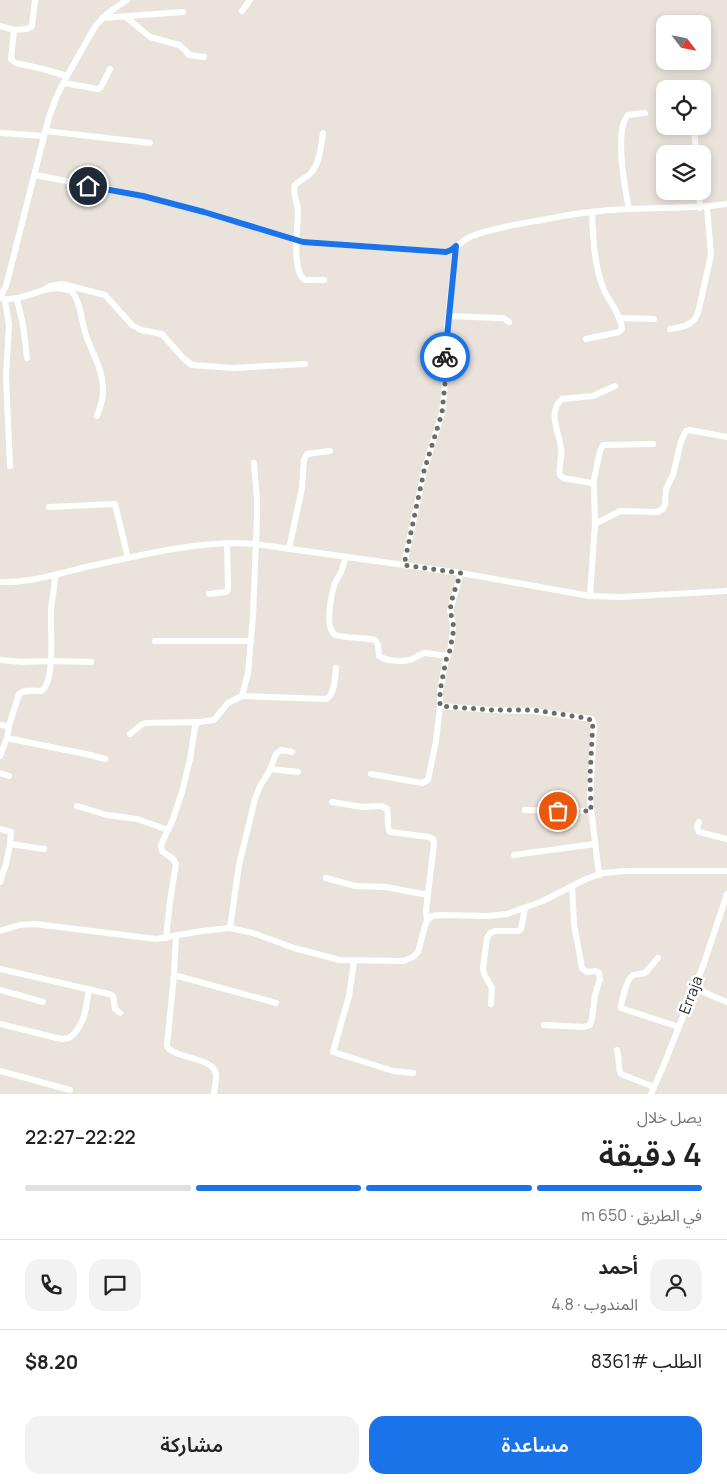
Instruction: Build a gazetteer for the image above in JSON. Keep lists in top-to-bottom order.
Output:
{
  "streets": {
    "street": ["Erraja"]
  },
  "north": "bottom right",
  "page": {
    "heading": ["4 دقيقة", "يصل خلال", "22:22–22:27"],
    "panel": [
      "أحمد",
      "المندوب · 4.8",
      "الطلب #8361",
      "$8.20"
    ],
    "bar": "في الطريق · 650 m",
    "buttons": ["مساعدة", "مشاركة"]
  }
}
